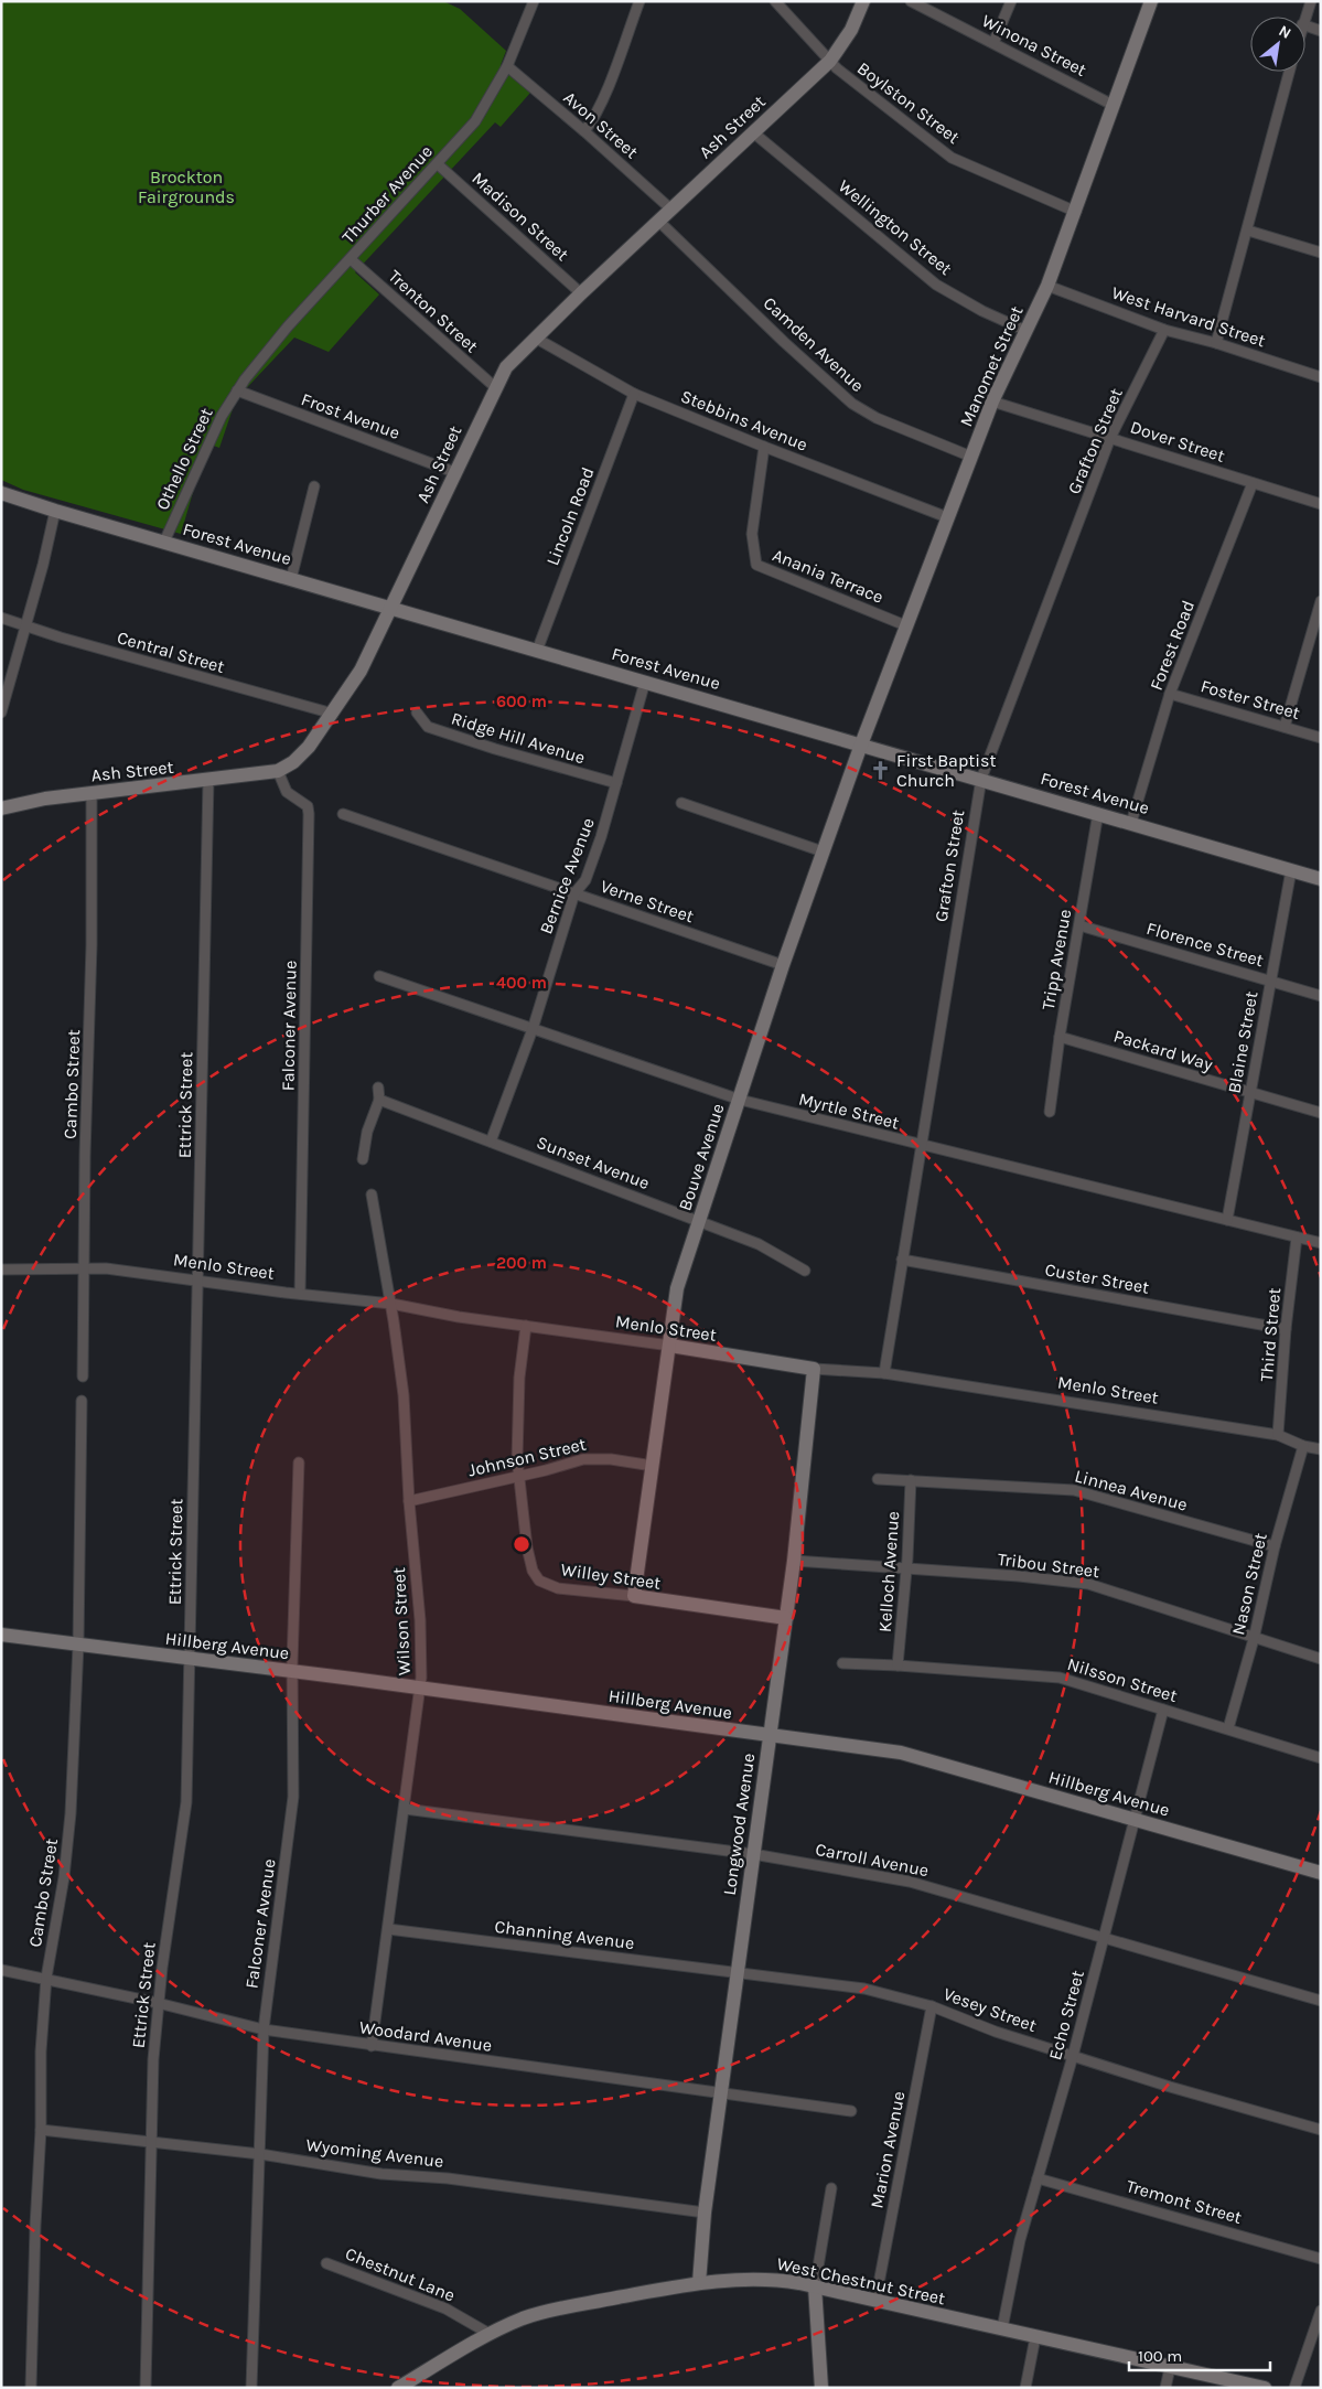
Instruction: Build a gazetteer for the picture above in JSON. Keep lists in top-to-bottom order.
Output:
{
  "streets": {
    "street": [
      "Winona Street",
      "Boylston Street",
      "Avon Street",
      "Ash Street",
      "Thurber Avenue",
      "Madison Street",
      "Wellington Street",
      "Trenton Street",
      "West Harvard Street",
      "Camden Avenue",
      "Manomet Street",
      "Frost Avenue",
      "Stebbins Avenue",
      "Grafton Street",
      "Dover Street",
      "Othello Street",
      "Lincoln Road",
      "Forest Avenue",
      "Anania Terrace",
      "Forest Road",
      "Central Street",
      "Foster Street",
      "Ridge Hill Avenue",
      "Bernice Avenue",
      "Verne Street",
      "Florence Street",
      "Tripp Avenue",
      "Falconer Avenue",
      "Blaine Street",
      "Packard Way",
      "Cambo Street",
      "Ettrick Street",
      "Myrtle Street",
      "Bouve Avenue",
      "Sunset Avenue",
      "Menlo Street",
      "Custer Street",
      "Third Street",
      "Johnson Street",
      "Linnea Avenue",
      "Tribou Street",
      "Kelloch Avenue",
      "Willey Street",
      "Nason Street",
      "Wilson Street",
      "Hillberg Avenue",
      "Nilsson Street",
      "Longwood Avenue",
      "Carroll Avenue",
      "Channing Avenue",
      "Vesey Street",
      "Echo Street",
      "Woodard Avenue",
      "Marion Avenue",
      "Wyoming Avenue",
      "Tremont Street",
      "Chestnut Lane",
      "West Chestnut Street"
    ]
  },
  "crossings": [
    ["Winona Street", "Manomet Street"],
    ["Boylston Street", "Ash Street"],
    ["Boylston Street", "Manomet Street"],
    ["Avon Street", "Ash Street"],
    ["Avon Street", "Thurber Avenue"],
    ["Ash Street", "Madison Street"],
    ["Ash Street", "Wellington Street"],
    ["Ash Street", "Trenton Street"],
    ["Ash Street", "Camden Avenue"],
    ["Ash Street", "Frost Avenue"],
    ["Ash Street", "Stebbins Avenue"],
    ["Ash Street", "Forest Avenue"],
    ["Ash Street", "Central Street"],
    ["Ash Street", "Falconer Avenue"],
    ["Ash Street", "Cambo Street"],
    ["Ash Street", "Ettrick Street"],
    ["Thurber Avenue", "Madison Street"],
    ["Thurber Avenue", "Trenton Street"],
    ["Thurber Avenue", "Frost Avenue"],
    ["Thurber Avenue", "Othello Street"],
    ["Wellington Street", "Manomet Street"],
    ["West Harvard Street", "Manomet Street"],
    ["West Harvard Street", "Grafton Street"],
    ["Camden Avenue", "Manomet Street"],
    ["Manomet Street", "Stebbins Avenue"],
    ["Manomet Street", "Dover Street"],
    ["Manomet Street", "Forest Avenue"],
    ["Manomet Street", "Anania Terrace"],
    ["Manomet Street", "Bouve Avenue"],
    ["Frost Avenue", "Othello Street"],
    ["Stebbins Avenue", "Lincoln Road"],
    ["Stebbins Avenue", "Anania Terrace"],
    ["Grafton Street", "Dover Street"],
    ["Grafton Street", "Forest Avenue"],
    ["Grafton Street", "Myrtle Street"],
    ["Grafton Street", "Menlo Street"],
    ["Grafton Street", "Custer Street"],
    ["Dover Street", "Forest Road"],
    ["Othello Street", "Forest Avenue"],
    ["Lincoln Road", "Forest Avenue"],
    ["Forest Avenue", "Forest Road"],
    ["Forest Avenue", "Bernice Avenue"],
    ["Forest Avenue", "Tripp Avenue"],
    ["Forest Avenue", "Blaine Street"],
    ["Forest Avenue", "Bouve Avenue"],
    ["Forest Road", "Foster Street"],
    ["Ridge Hill Avenue", "Bernice Avenue"],
    ["Bernice Avenue", "Verne Street"],
    ["Bernice Avenue", "Myrtle Street"],
    ["Bernice Avenue", "Sunset Avenue"],
    ["Verne Street", "Bouve Avenue"],
    ["Florence Street", "Tripp Avenue"],
    ["Florence Street", "Blaine Street"],
    ["Tripp Avenue", "Packard Way"],
    ["Falconer Avenue", "Menlo Street"],
    ["Falconer Avenue", "Hillberg Avenue"],
    ["Falconer Avenue", "Woodard Avenue"],
    ["Falconer Avenue", "Wyoming Avenue"],
    ["Blaine Street", "Packard Way"],
    ["Blaine Street", "Myrtle Street"],
    ["Cambo Street", "Menlo Street"],
    ["Cambo Street", "Hillberg Avenue"],
    ["Cambo Street", "Woodard Avenue"],
    ["Cambo Street", "Wyoming Avenue"],
    ["Ettrick Street", "Menlo Street"],
    ["Ettrick Street", "Hillberg Avenue"],
    ["Ettrick Street", "Woodard Avenue"],
    ["Ettrick Street", "Wyoming Avenue"],
    ["Myrtle Street", "Bouve Avenue"],
    ["Myrtle Street", "Third Street"],
    ["Bouve Avenue", "Sunset Avenue"],
    ["Bouve Avenue", "Menlo Street"],
    ["Bouve Avenue", "Johnson Street"],
    ["Bouve Avenue", "Willey Street"],
    ["Menlo Street", "Third Street"],
    ["Menlo Street", "Nason Street"],
    ["Menlo Street", "Wilson Street"],
    ["Menlo Street", "Longwood Avenue"],
    ["Custer Street", "Third Street"],
    ["Johnson Street", "Willey Street"],
    ["Johnson Street", "Wilson Street"],
    ["Linnea Avenue", "Kelloch Avenue"],
    ["Linnea Avenue", "Nason Street"],
    ["Tribou Street", "Kelloch Avenue"],
    ["Tribou Street", "Nason Street"],
    ["Tribou Street", "Longwood Avenue"],
    ["Kelloch Avenue", "Nilsson Street"],
    ["Willey Street", "Longwood Avenue"],
    ["Nason Street", "Nilsson Street"],
    ["Wilson Street", "Hillberg Avenue"],
    ["Wilson Street", "Carroll Avenue"],
    ["Wilson Street", "Channing Avenue"],
    ["Wilson Street", "Woodard Avenue"],
    ["Hillberg Avenue", "Longwood Avenue"],
    ["Hillberg Avenue", "Echo Street"],
    ["Nilsson Street", "Echo Street"],
    ["Longwood Avenue", "Carroll Avenue"],
    ["Longwood Avenue", "Channing Avenue"],
    ["Longwood Avenue", "Vesey Street"],
    ["Longwood Avenue", "Woodard Avenue"],
    ["Longwood Avenue", "Wyoming Avenue"],
    ["Longwood Avenue", "West Chestnut Street"],
    ["Carroll Avenue", "Echo Street"],
    ["Channing Avenue", "Vesey Street"],
    ["Vesey Street", "Echo Street"],
    ["Vesey Street", "Marion Avenue"],
    ["Echo Street", "Tremont Street"],
    ["Echo Street", "West Chestnut Street"],
    ["Marion Avenue", "West Chestnut Street"],
    ["Chestnut Lane", "West Chestnut Street"]
  ],
  "parks": ["Brockton Fairgrounds"],
  "places": {
    "church": ["First Baptist Church"]
  },
  "scale_bar": "100 m",
  "north": "top right",
  "rings": ["600 m", "400 m", "200 m"]
}
